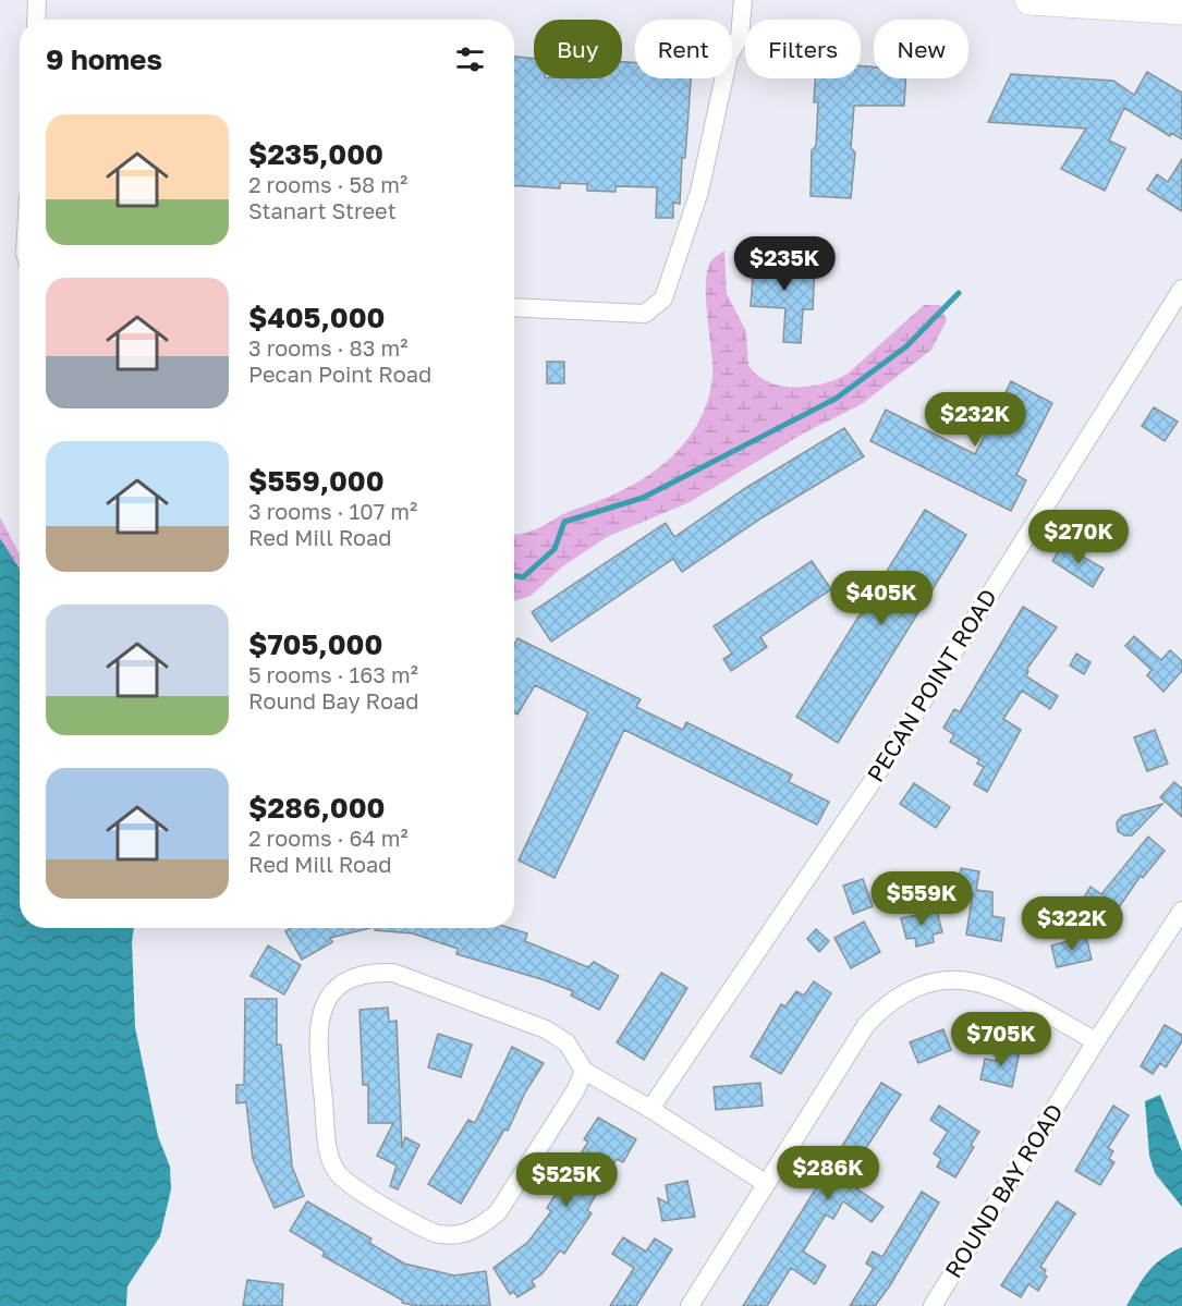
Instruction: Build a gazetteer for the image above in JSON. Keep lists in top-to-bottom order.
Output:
{
  "streets": {
    "street": ["PECAN POINT ROAD", "ROUND BAY ROAD"]
  },
  "page": {
    "chip": [
      "Buy",
      "Rent",
      "Filters",
      "New"
    ],
    "heading": "9 homes",
    "list": [
      {
        "name": "$235,000",
        "note": "2 rooms · 58 m² · Stanart Street"
      },
      {
        "name": "$405,000",
        "note": "3 rooms · 83 m² · Pecan Point Road"
      },
      {
        "name": "$559,000",
        "note": "3 rooms · 107 m² · Red Mill Road"
      },
      {
        "name": "$705,000",
        "note": "5 rooms · 163 m² · Round Bay Road"
      },
      {
        "name": "$286,000",
        "note": "2 rooms · 64 m² · Red Mill Road"
      }
    ],
    "price": [
      "$235K",
      "$232K",
      "$270K",
      "$405K",
      "$559K",
      "$322K",
      "$705K",
      "$286K",
      "$525K"
    ]
  }
}
